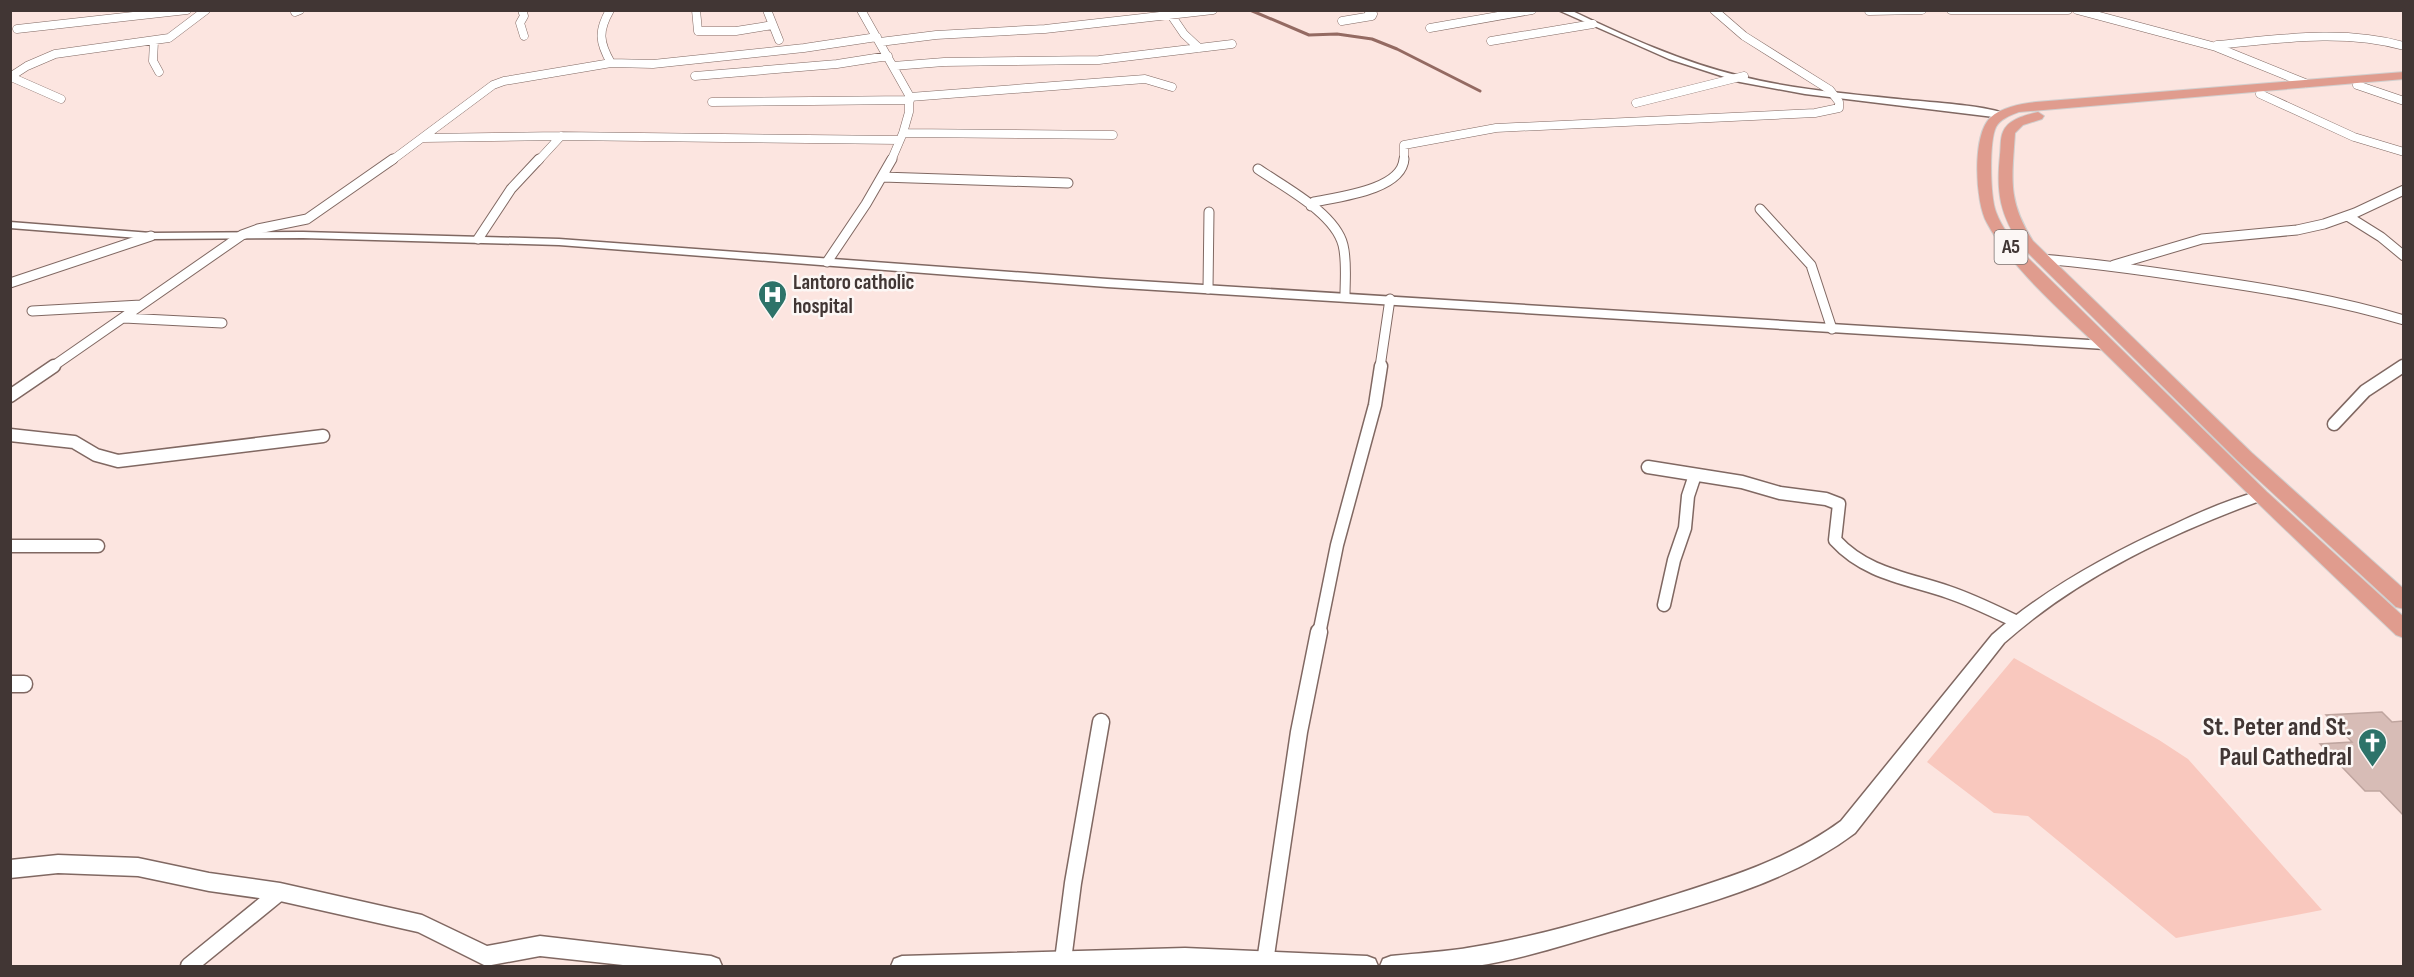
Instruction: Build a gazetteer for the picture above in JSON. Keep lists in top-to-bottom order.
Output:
{
  "streets": {
    "highway": ["A5"]
  },
  "places": {
    "hospital": ["Lantoro catholic hospital"],
    "church": ["St. Peter and St. Paul Cathedral"]
  }
}
